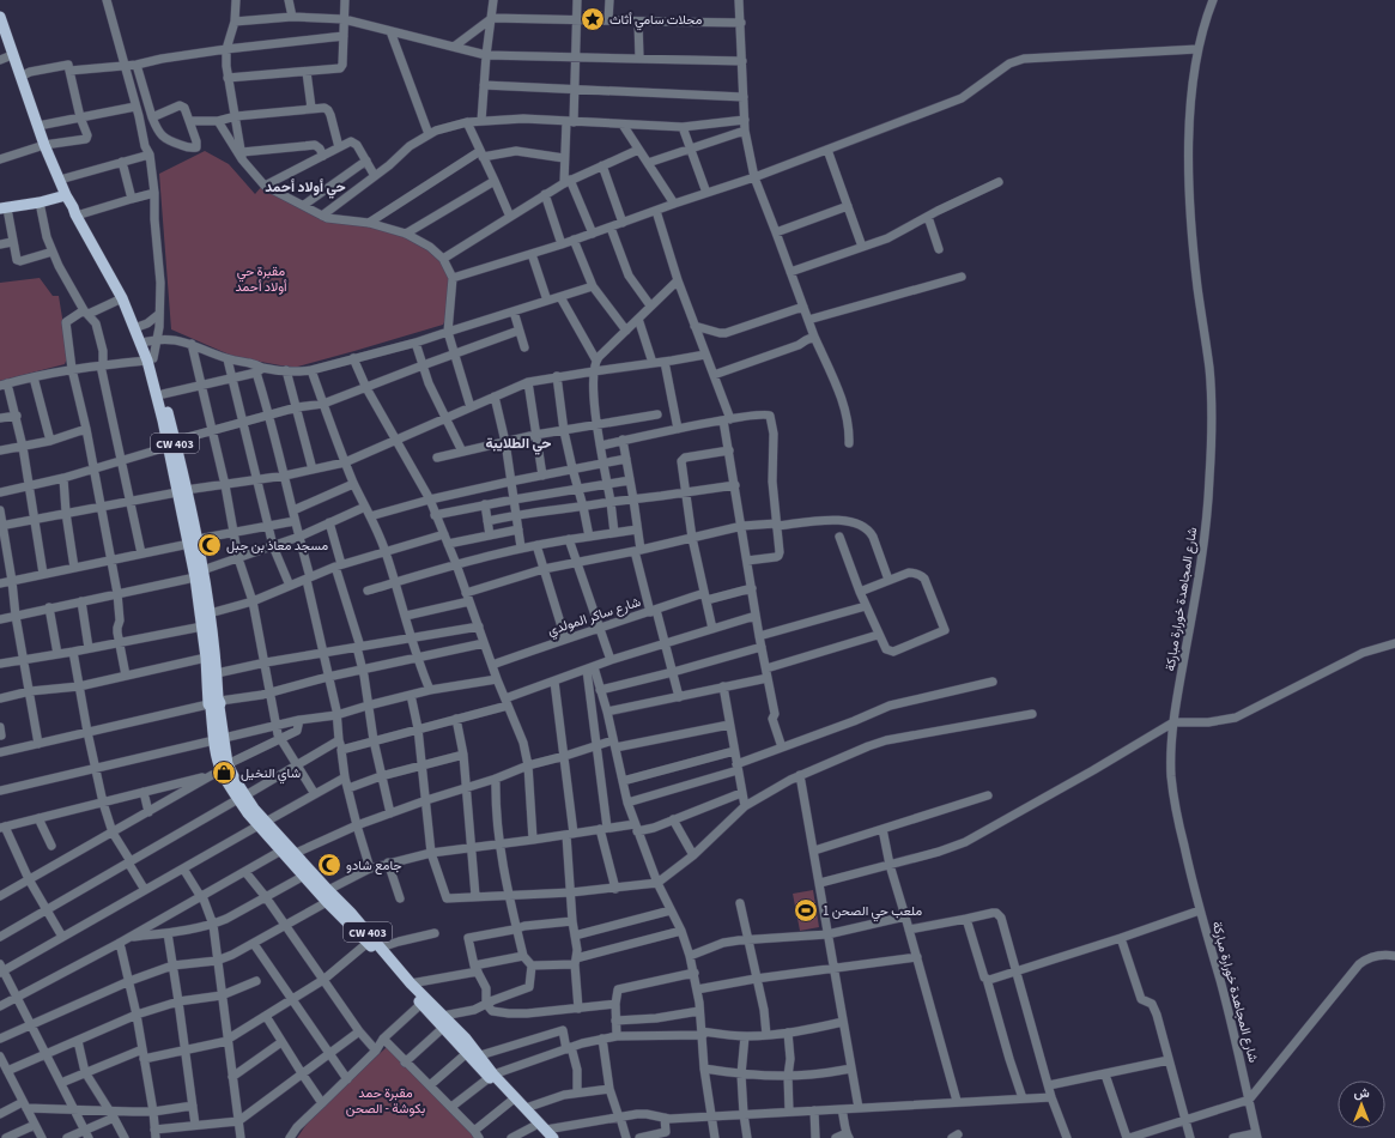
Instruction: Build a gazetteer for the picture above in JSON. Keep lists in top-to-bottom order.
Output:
{
  "streets": {
    "main road": ["CW 403"],
    "street": ["شارع المجاهدة خورارة مباركة", "شارع ساكر المولدي"]
  },
  "districts": ["حي أولاد أحمد", "حي الطلايبة"],
  "parks": ["مقبرة حي أولاد أحمد", "مقبرة حمد بكوشة - الصحن"],
  "places": {
    "place": ["محلات سامي أثاث"],
    "mosque": ["مسجد معاذ بن جبل", "جامع شادو"],
    "shop": ["شاي النخيل"],
    "sports": ["ملعب حي الصحن 1"]
  },
  "north": "top"
}
